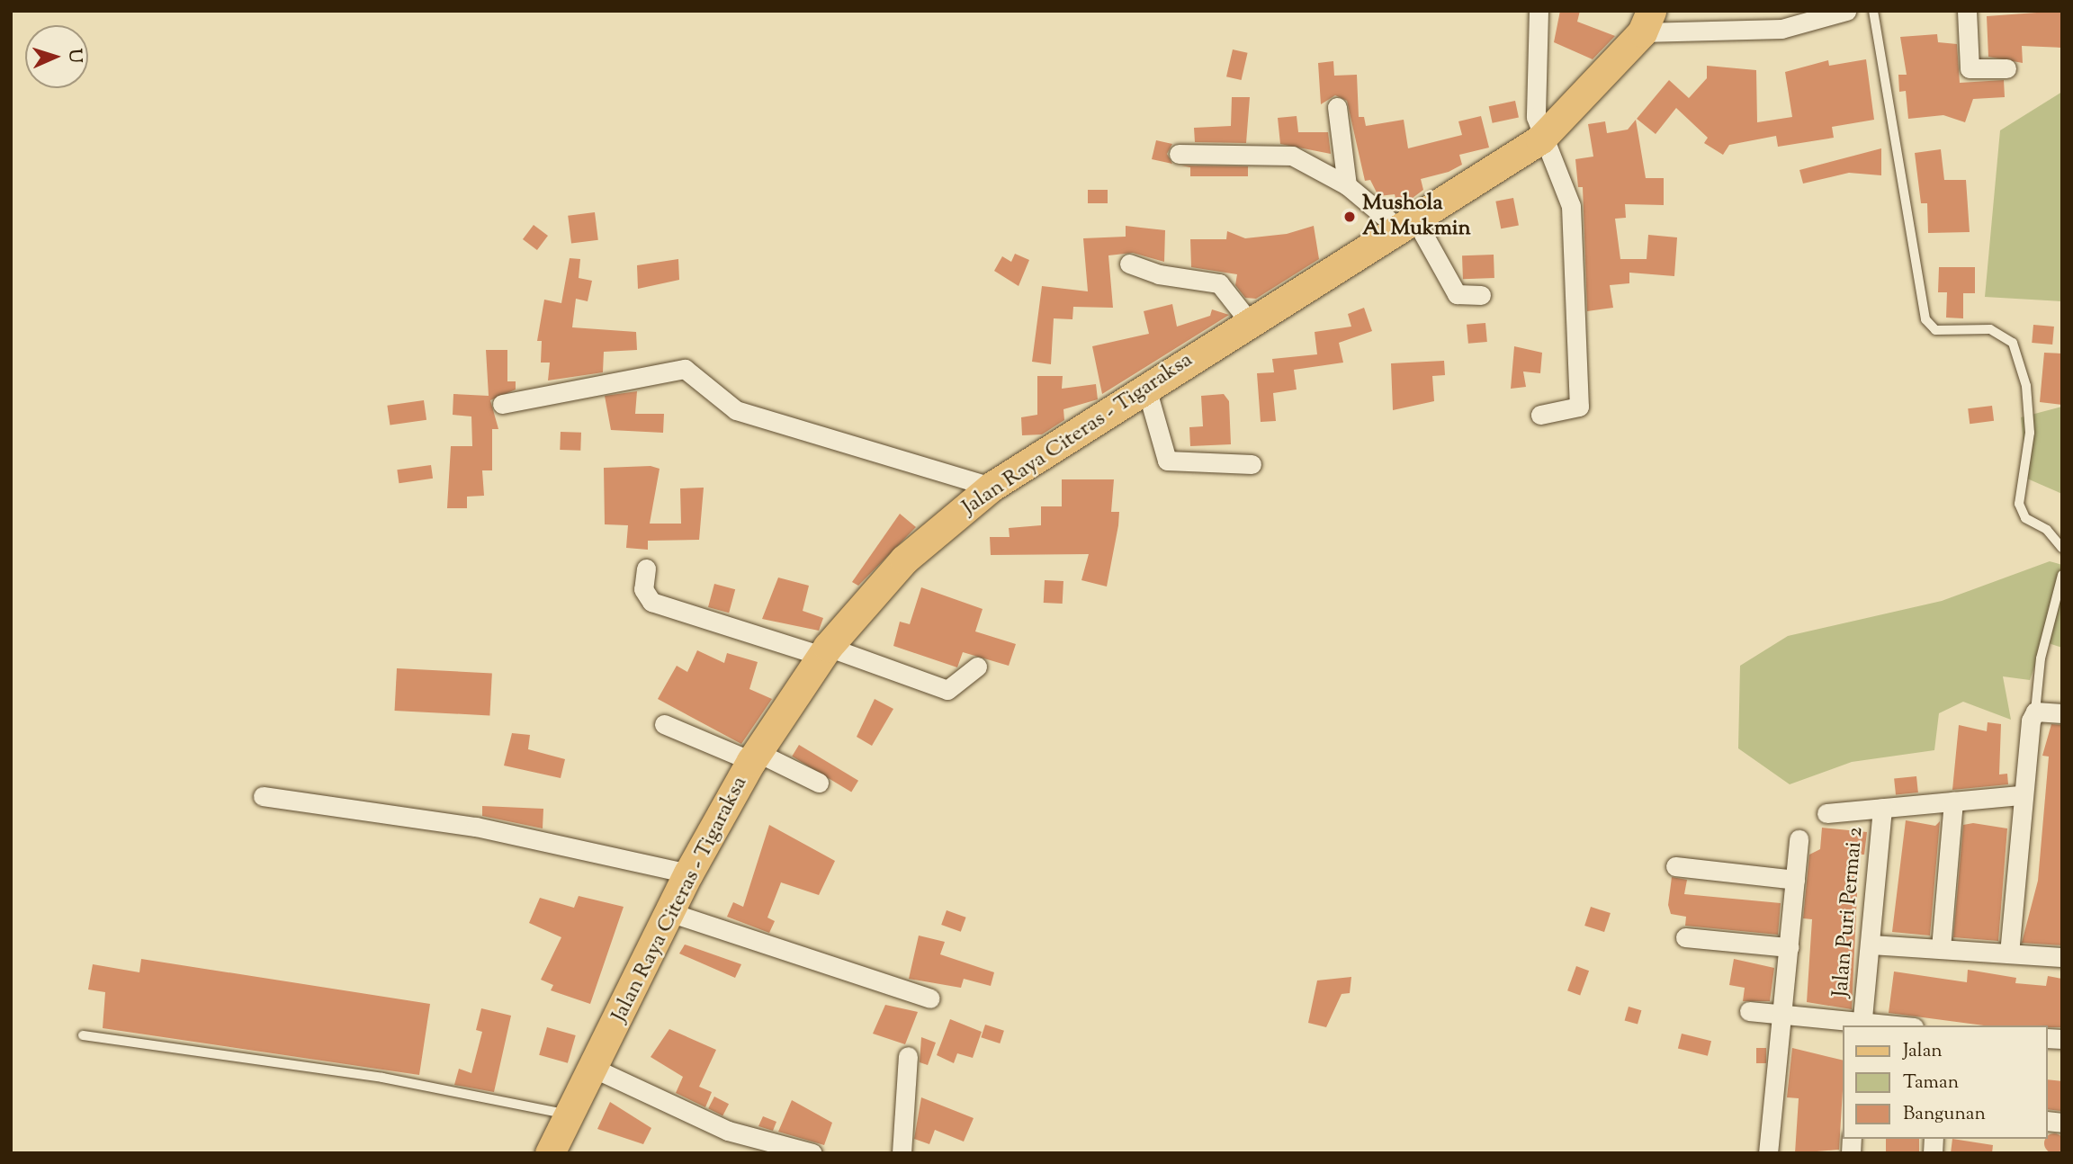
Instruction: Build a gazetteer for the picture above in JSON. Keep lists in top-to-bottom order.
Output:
{
  "streets": {
    "main road": ["Jalan Raya Citeras - Tigaraksa"],
    "street": ["Jalan Puri Permai 2"]
  },
  "places": ["Mushola Al Mukmin"],
  "legend": ["Jalan", "Taman", "Bangunan"],
  "north": "right"
}
